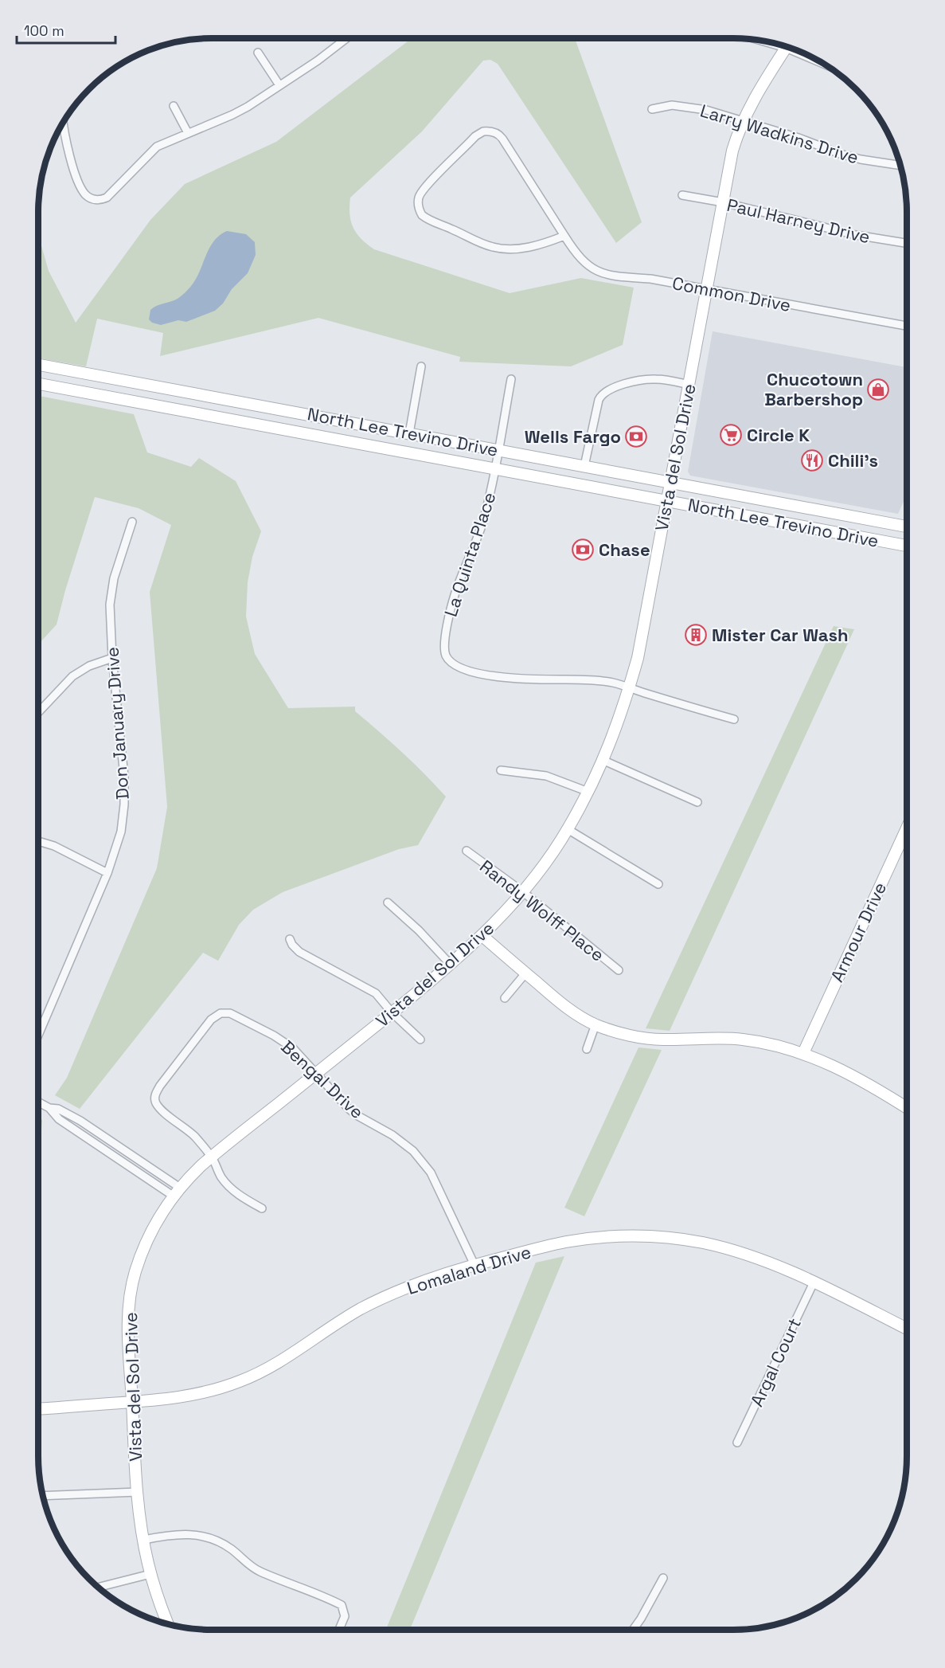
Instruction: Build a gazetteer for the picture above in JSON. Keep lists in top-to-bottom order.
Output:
{
  "streets": {
    "main road": [
      "North Lee Trevino Drive",
      "Vista del Sol Drive",
      "Armour Drive",
      "Lomaland Drive"
    ],
    "street": [
      "Larry Wadkins Drive",
      "Paul Harney Drive",
      "Common Drive",
      "La Quinta Place",
      "Don January Drive",
      "Randy Wolff Place",
      "Bengal Drive",
      "Argal Court"
    ]
  },
  "crossings": [
    ["Larry Wadkins Drive", "Vista del Sol Drive"],
    ["Paul Harney Drive", "Vista del Sol Drive"],
    ["Common Drive", "Vista del Sol Drive"],
    ["North Lee Trevino Drive", "Vista del Sol Drive"],
    ["North Lee Trevino Drive", "La Quinta Place"],
    ["Vista del Sol Drive", "La Quinta Place"],
    ["Vista del Sol Drive", "Randy Wolff Place"],
    ["Vista del Sol Drive", "Bengal Drive"],
    ["Vista del Sol Drive", "Lomaland Drive"],
    ["Bengal Drive", "Lomaland Drive"],
    ["Lomaland Drive", "Argal Court"]
  ],
  "places": {
    "shop": ["Chucotown Barbershop"],
    "supermarket": ["Circle K"],
    "bank": ["Wells Fargo", "Chase"],
    "restaurant": ["Chili's"],
    "building": ["Mister Car Wash"]
  },
  "scale_bar": "100 m"
}
